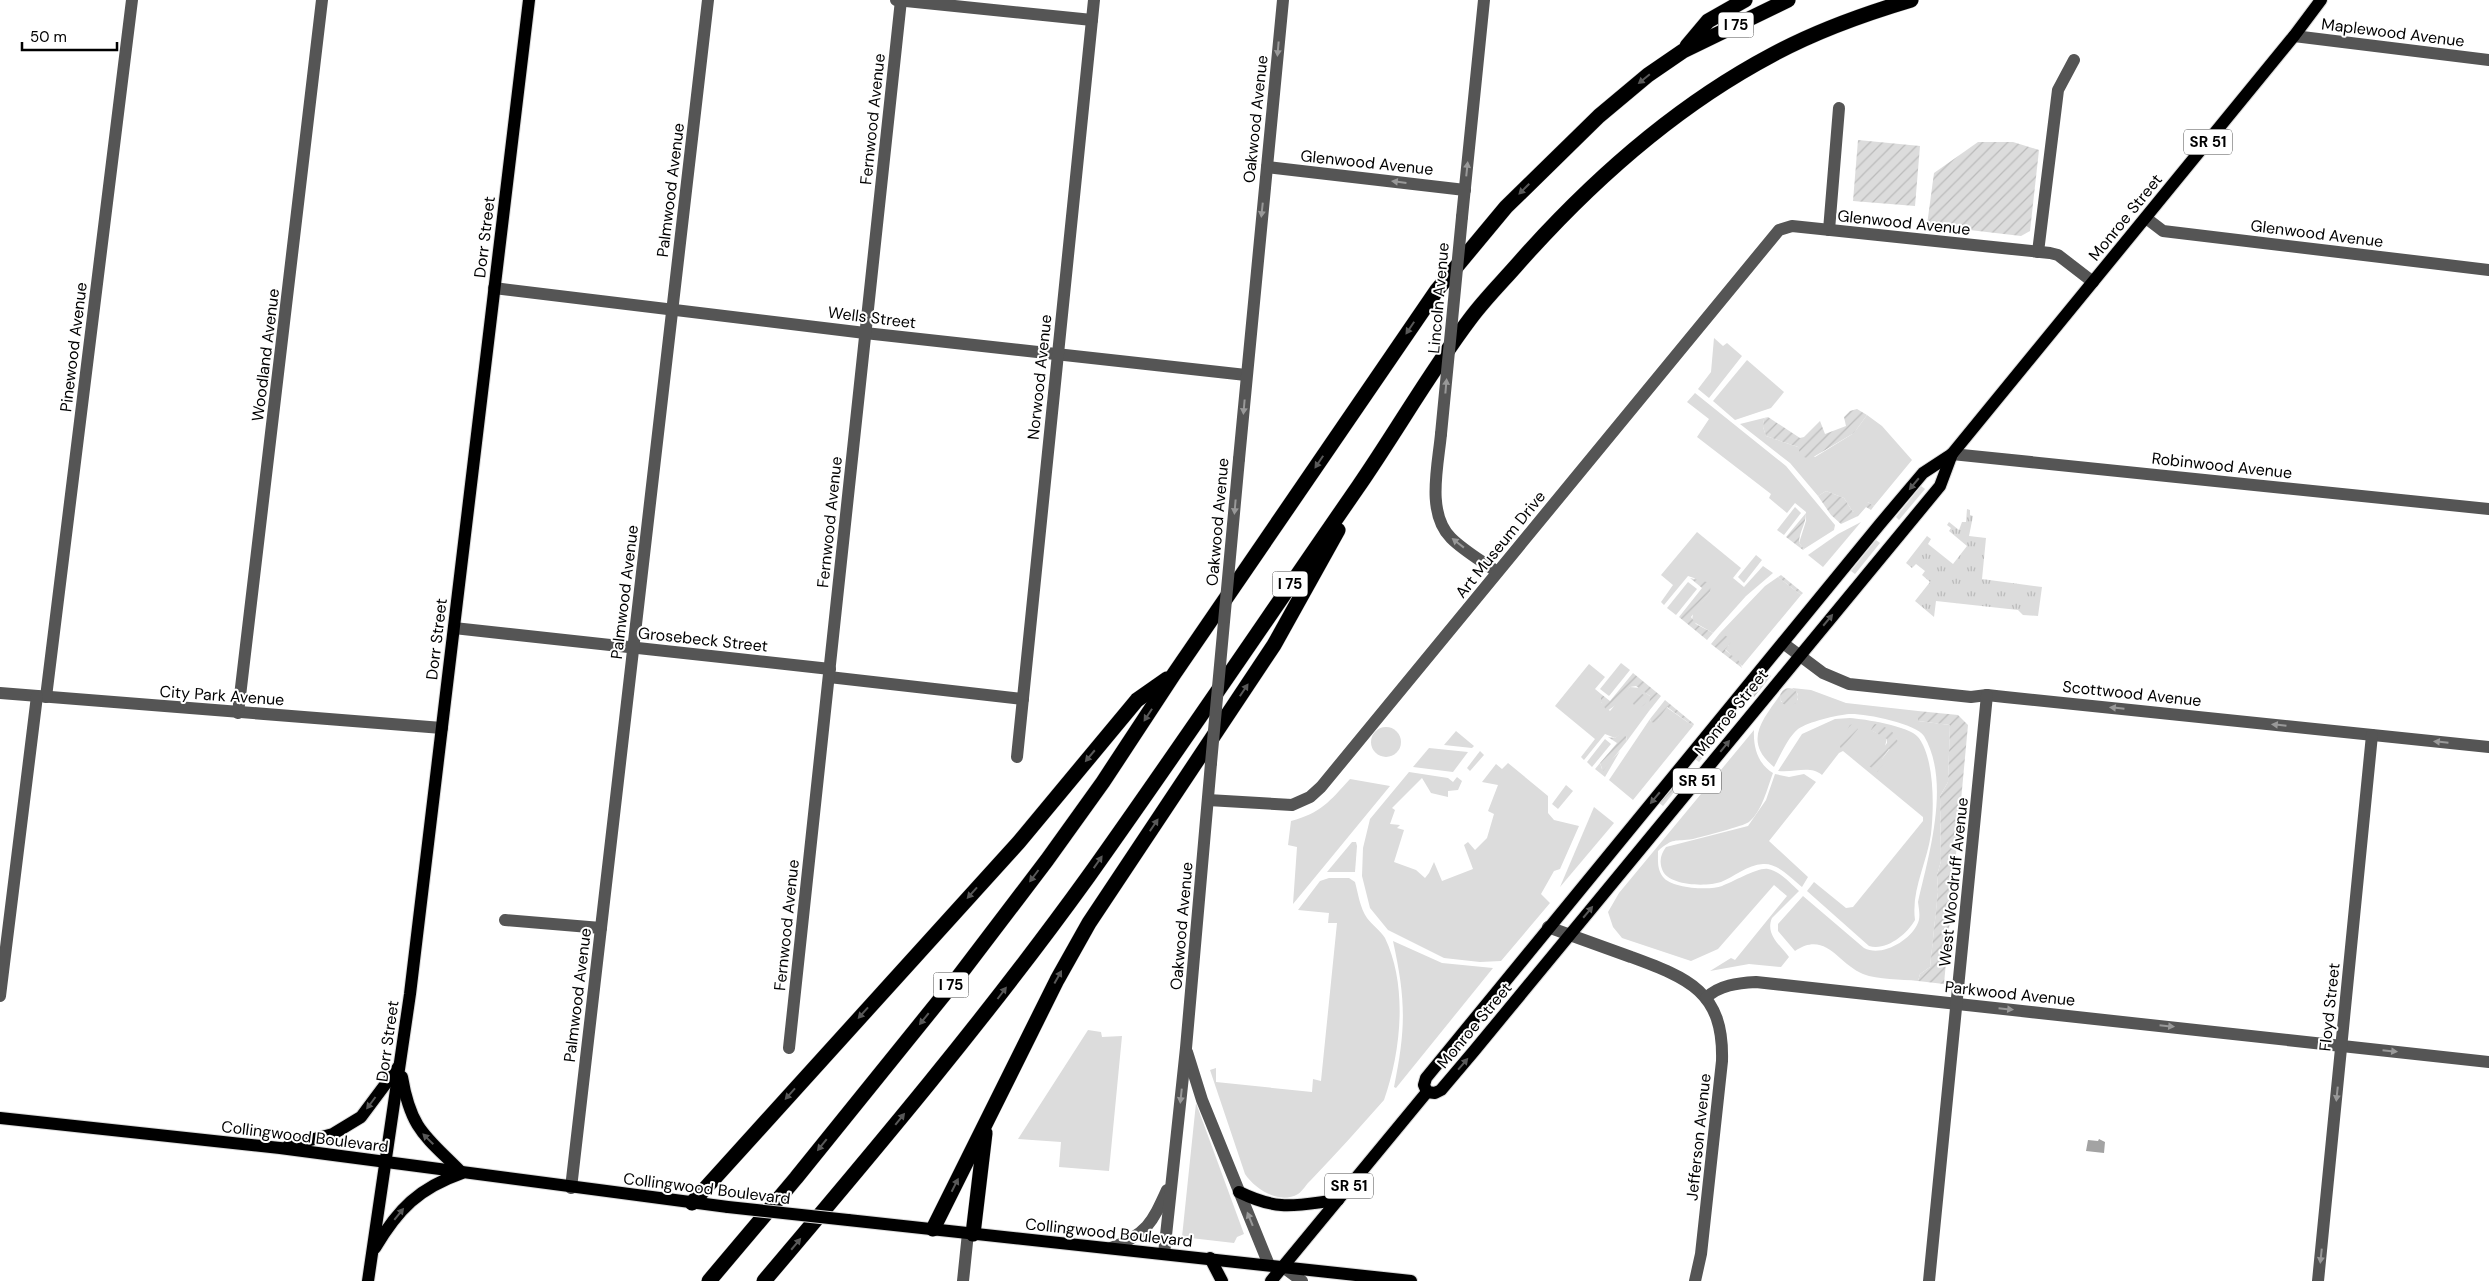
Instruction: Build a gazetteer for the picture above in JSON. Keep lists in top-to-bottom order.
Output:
{
  "streets": {
    "highway": ["I 75"],
    "main road": [
      "SR 51",
      "Monroe Street",
      "Dorr Street",
      "Collingwood Boulevard"
    ],
    "street": [
      "Maplewood Avenue",
      "Fernwood Avenue",
      "Oakwood Avenue",
      "Glenwood Avenue",
      "Palmwood Avenue",
      "Lincoln Avenue",
      "Wells Street",
      "Pinewood Avenue",
      "Woodland Avenue",
      "Norwood Avenue",
      "Robinwood Avenue",
      "Art Museum Drive",
      "Grosebeck Street",
      "Scottwood Avenue",
      "City Park Avenue",
      "West Woodruff Avenue",
      "Parkwood Avenue",
      "Floyd Street",
      "Jefferson Avenue"
    ]
  },
  "crossings": [
    ["Maplewood Avenue", "Monroe Street"],
    ["Fernwood Avenue", "Wells Street"],
    ["Fernwood Avenue", "Grosebeck Street"],
    ["Oakwood Avenue", "Glenwood Avenue"],
    ["Oakwood Avenue", "Wells Street"],
    ["Oakwood Avenue", "Art Museum Drive"],
    ["Oakwood Avenue", "Collingwood Boulevard"],
    ["Glenwood Avenue", "Monroe Street"],
    ["Glenwood Avenue", "Lincoln Avenue"],
    ["Glenwood Avenue", "Art Museum Drive"],
    ["Palmwood Avenue", "Wells Street"],
    ["Palmwood Avenue", "Grosebeck Street"],
    ["Palmwood Avenue", "Collingwood Boulevard"],
    ["Monroe Street", "Robinwood Avenue"],
    ["Monroe Street", "Scottwood Avenue"],
    ["Monroe Street", "Collingwood Boulevard"],
    ["Dorr Street", "Wells Street"],
    ["Dorr Street", "Grosebeck Street"],
    ["Dorr Street", "City Park Avenue"],
    ["Dorr Street", "Collingwood Boulevard"],
    ["Lincoln Avenue", "Art Museum Drive"],
    ["Wells Street", "Norwood Avenue"],
    ["Pinewood Avenue", "City Park Avenue"],
    ["Woodland Avenue", "City Park Avenue"],
    ["Norwood Avenue", "Grosebeck Street"],
    ["Scottwood Avenue", "West Woodruff Avenue"],
    ["Scottwood Avenue", "Floyd Street"],
    ["West Woodruff Avenue", "Parkwood Avenue"],
    ["Parkwood Avenue", "Floyd Street"],
    ["Parkwood Avenue", "Jefferson Avenue"]
  ],
  "one_way": [
    "Oakwood Avenue",
    "Lincoln Avenue",
    "Scottwood Avenue",
    "Parkwood Avenue",
    "Floyd Street"
  ],
  "scale_bar": "50 m"
}
